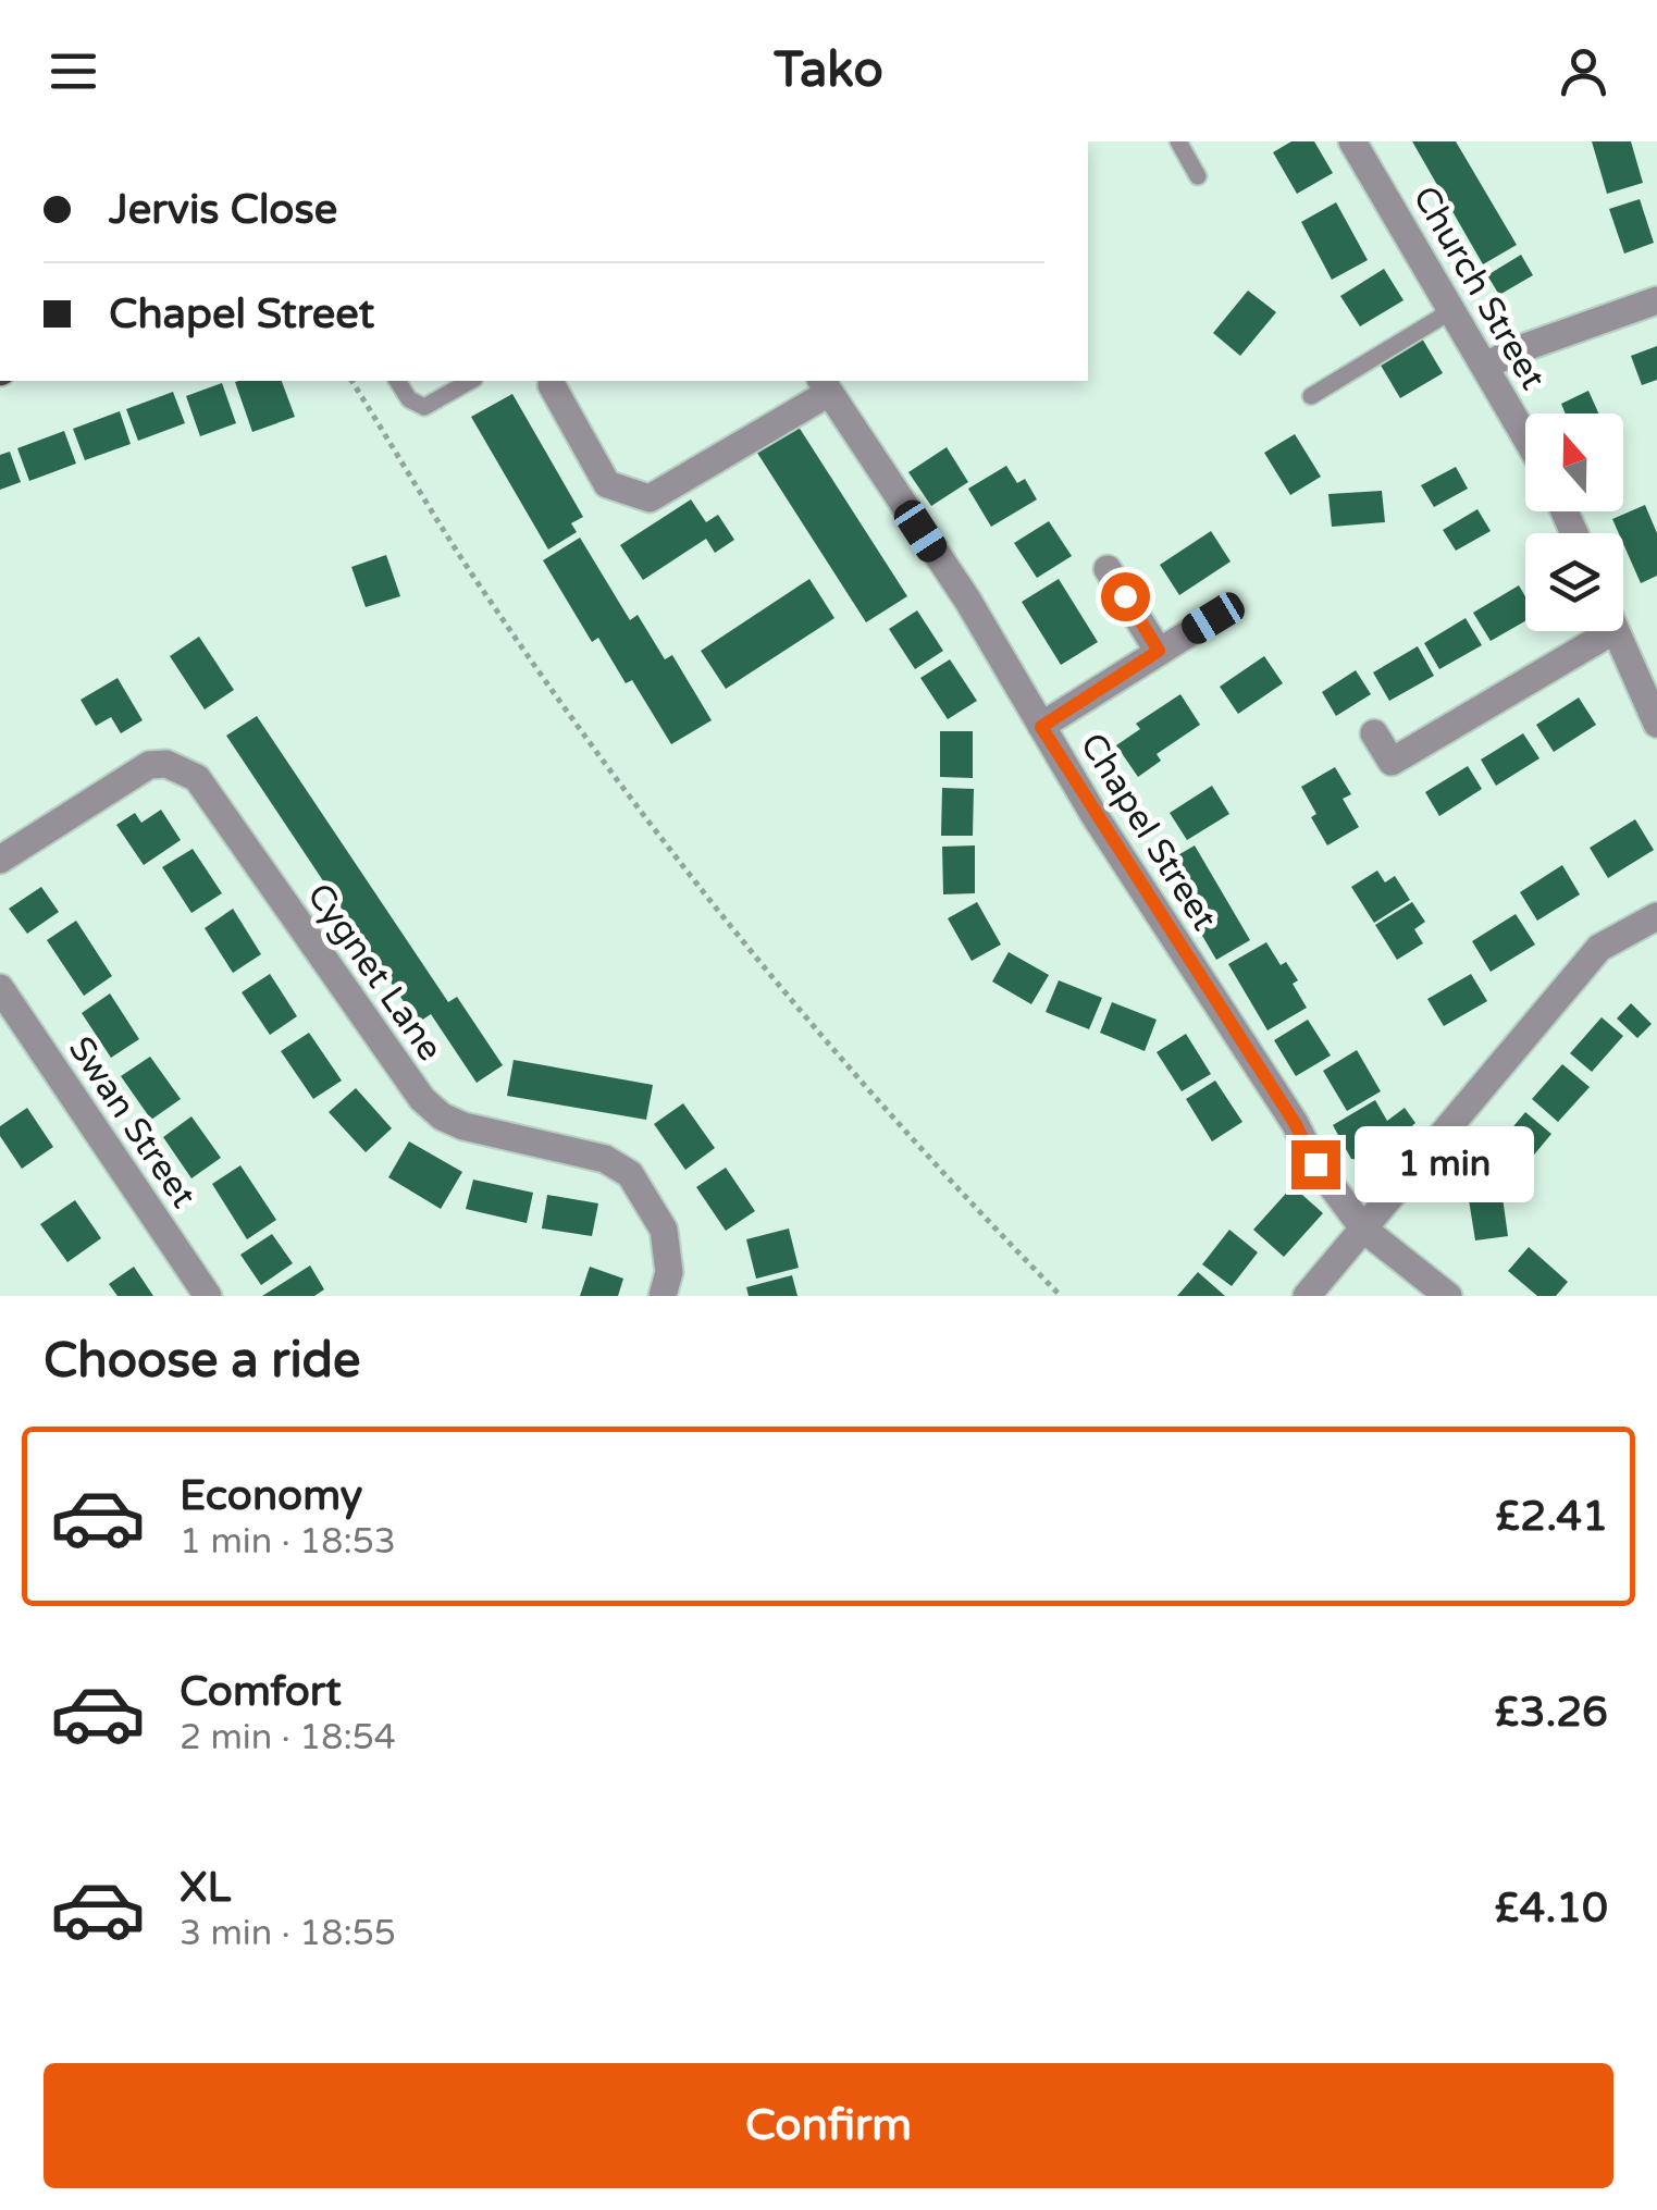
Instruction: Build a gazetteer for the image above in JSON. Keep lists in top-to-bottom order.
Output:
{
  "streets": {
    "street": [
      "Church Street",
      "Chapel Street",
      "Cygnet Lane",
      "Swan Street"
    ]
  },
  "north": "top",
  "page": {
    "header": "Tako",
    "banner": ["Jervis Close", "Chapel Street"],
    "bubble": "1 min",
    "heading": "Choose a ride",
    "list": [
      {
        "name": "Economy",
        "note": "1 min · 18:53",
        "value": "£2.41"
      },
      {
        "name": "Comfort",
        "note": "2 min · 18:54",
        "value": "£3.26"
      },
      {
        "name": "XL",
        "note": "3 min · 18:55",
        "value": "£4.10"
      }
    ],
    "buttons": "Confirm"
  }
}
